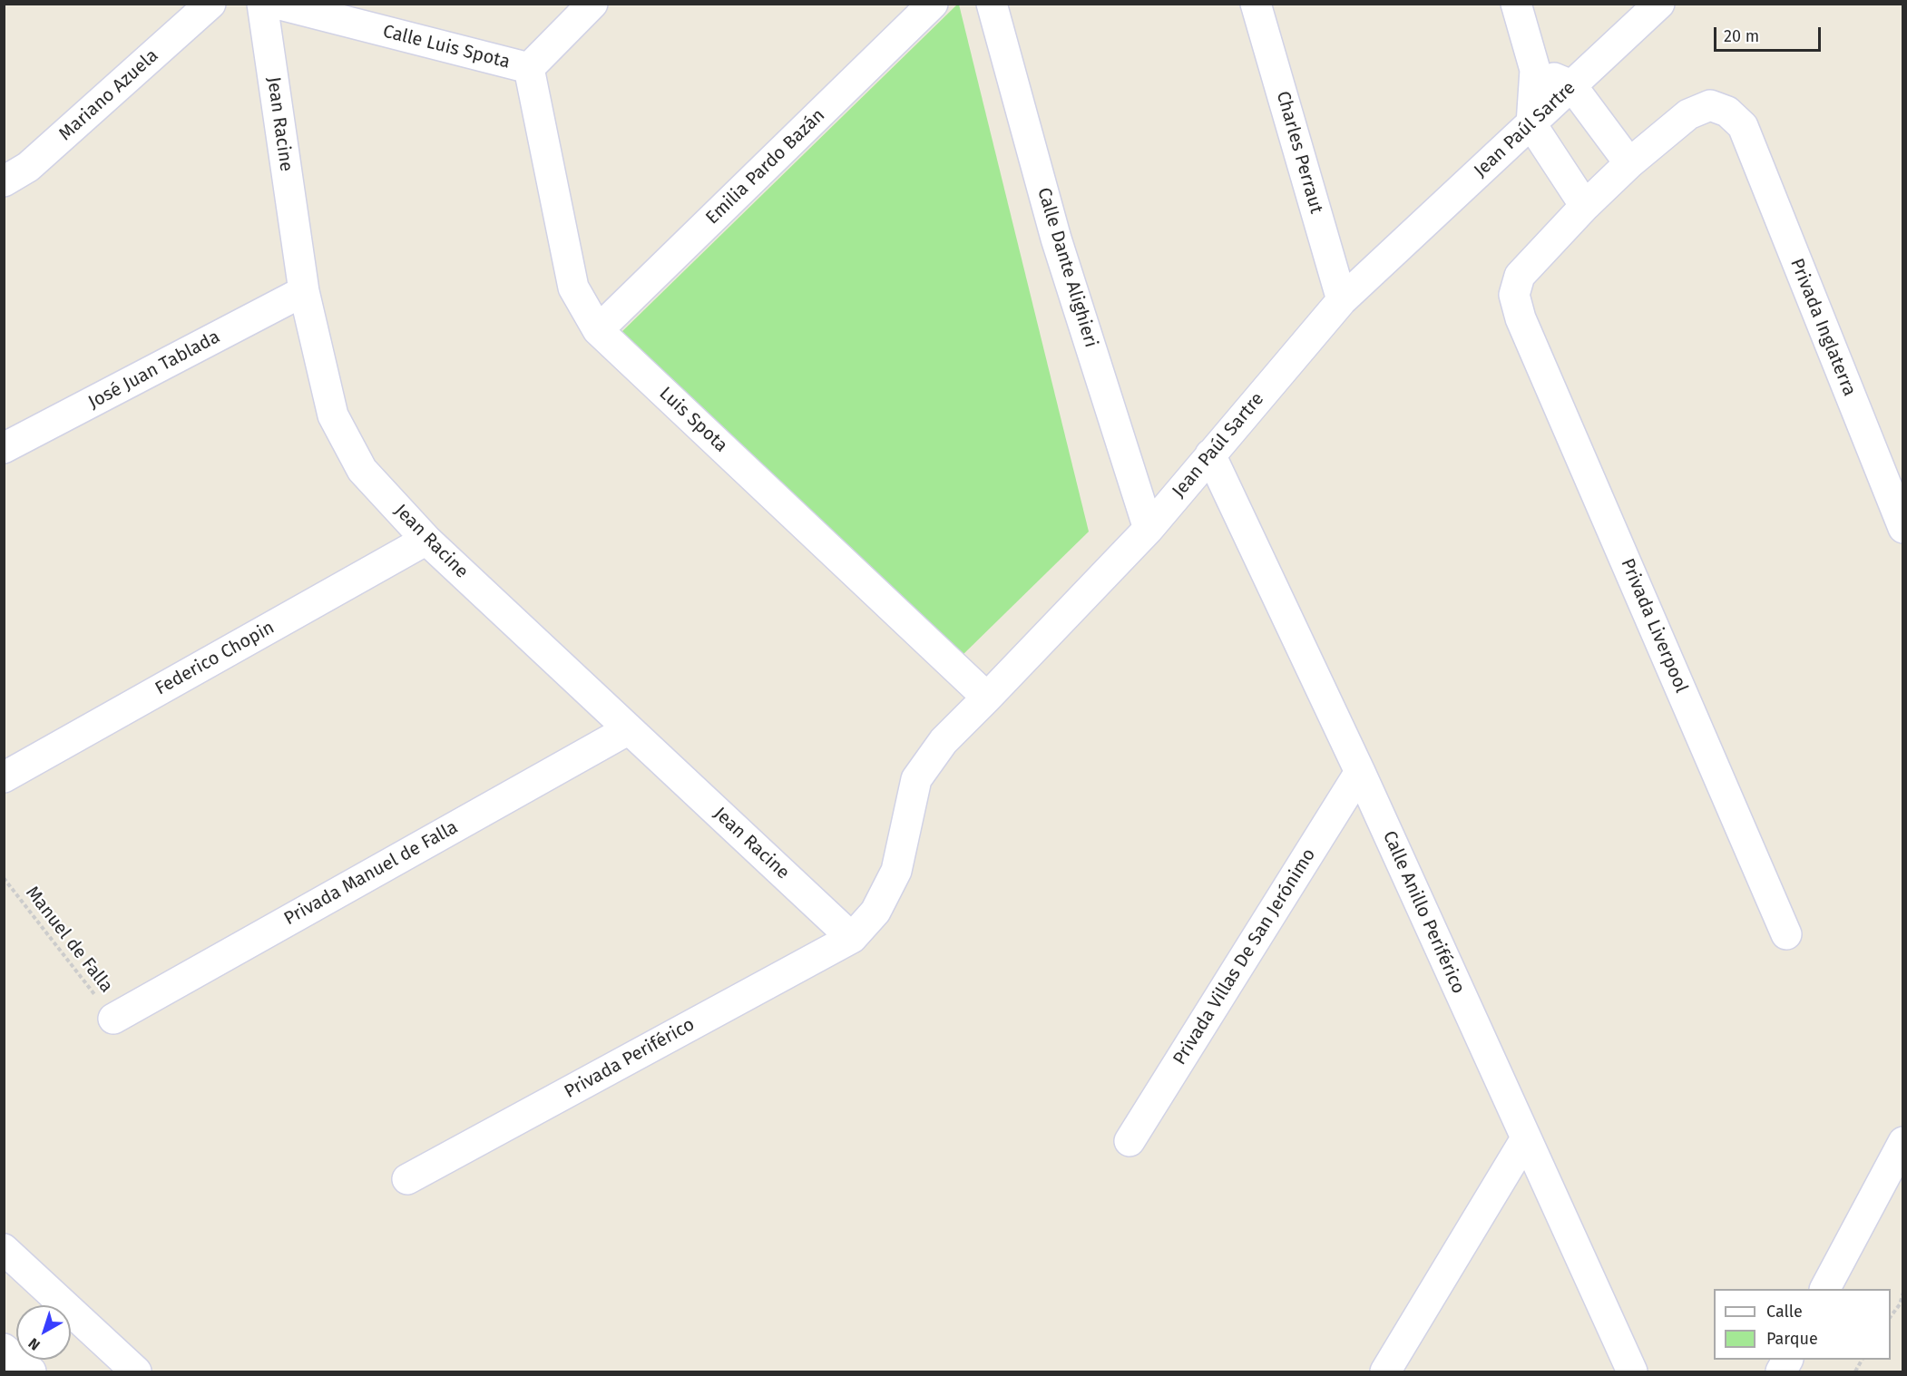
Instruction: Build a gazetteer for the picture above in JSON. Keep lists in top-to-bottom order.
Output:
{
  "streets": {
    "street": [
      "Calle Luis Spota",
      "Mariano Azuela",
      "Jean Racine",
      "Jean Paúl Sartre",
      "Charles Perraut",
      "Emilia Pardo Bazán",
      "Calle Dante Alighieri",
      "Privada Inglaterra",
      "José Juan Tablada",
      "Luis Spota",
      "Privada Liverpool",
      "Federico Chopin",
      "Privada Manuel de Falla",
      "Calle Anillo Periférico",
      "Privada Villas De San Jerónimo",
      "Privada Periférico"
    ],
    "path": ["Manuel de Falla"]
  },
  "crossings": [
    ["Calle Luis Spota", "Luis Spota"],
    ["Jean Racine", "Jean Paúl Sartre"],
    ["Jean Racine", "José Juan Tablada"],
    ["Jean Racine", "Federico Chopin"],
    ["Jean Racine", "Privada Manuel de Falla"],
    ["Jean Racine", "Privada Periférico"],
    ["Jean Paúl Sartre", "Charles Perraut"],
    ["Jean Paúl Sartre", "Calle Dante Alighieri"],
    ["Jean Paúl Sartre", "Luis Spota"],
    ["Jean Paúl Sartre", "Calle Anillo Periférico"],
    ["Jean Paúl Sartre", "Privada Periférico"],
    ["Emilia Pardo Bazán", "Luis Spota"],
    ["Privada Inglaterra", "Privada Liverpool"],
    ["Privada Manuel de Falla", "Manuel de Falla"],
    ["Calle Anillo Periférico", "Privada Villas De San Jerónimo"]
  ],
  "legend": ["Calle", "Parque"],
  "scale_bar": "20 m",
  "north": "bottom left"
}
